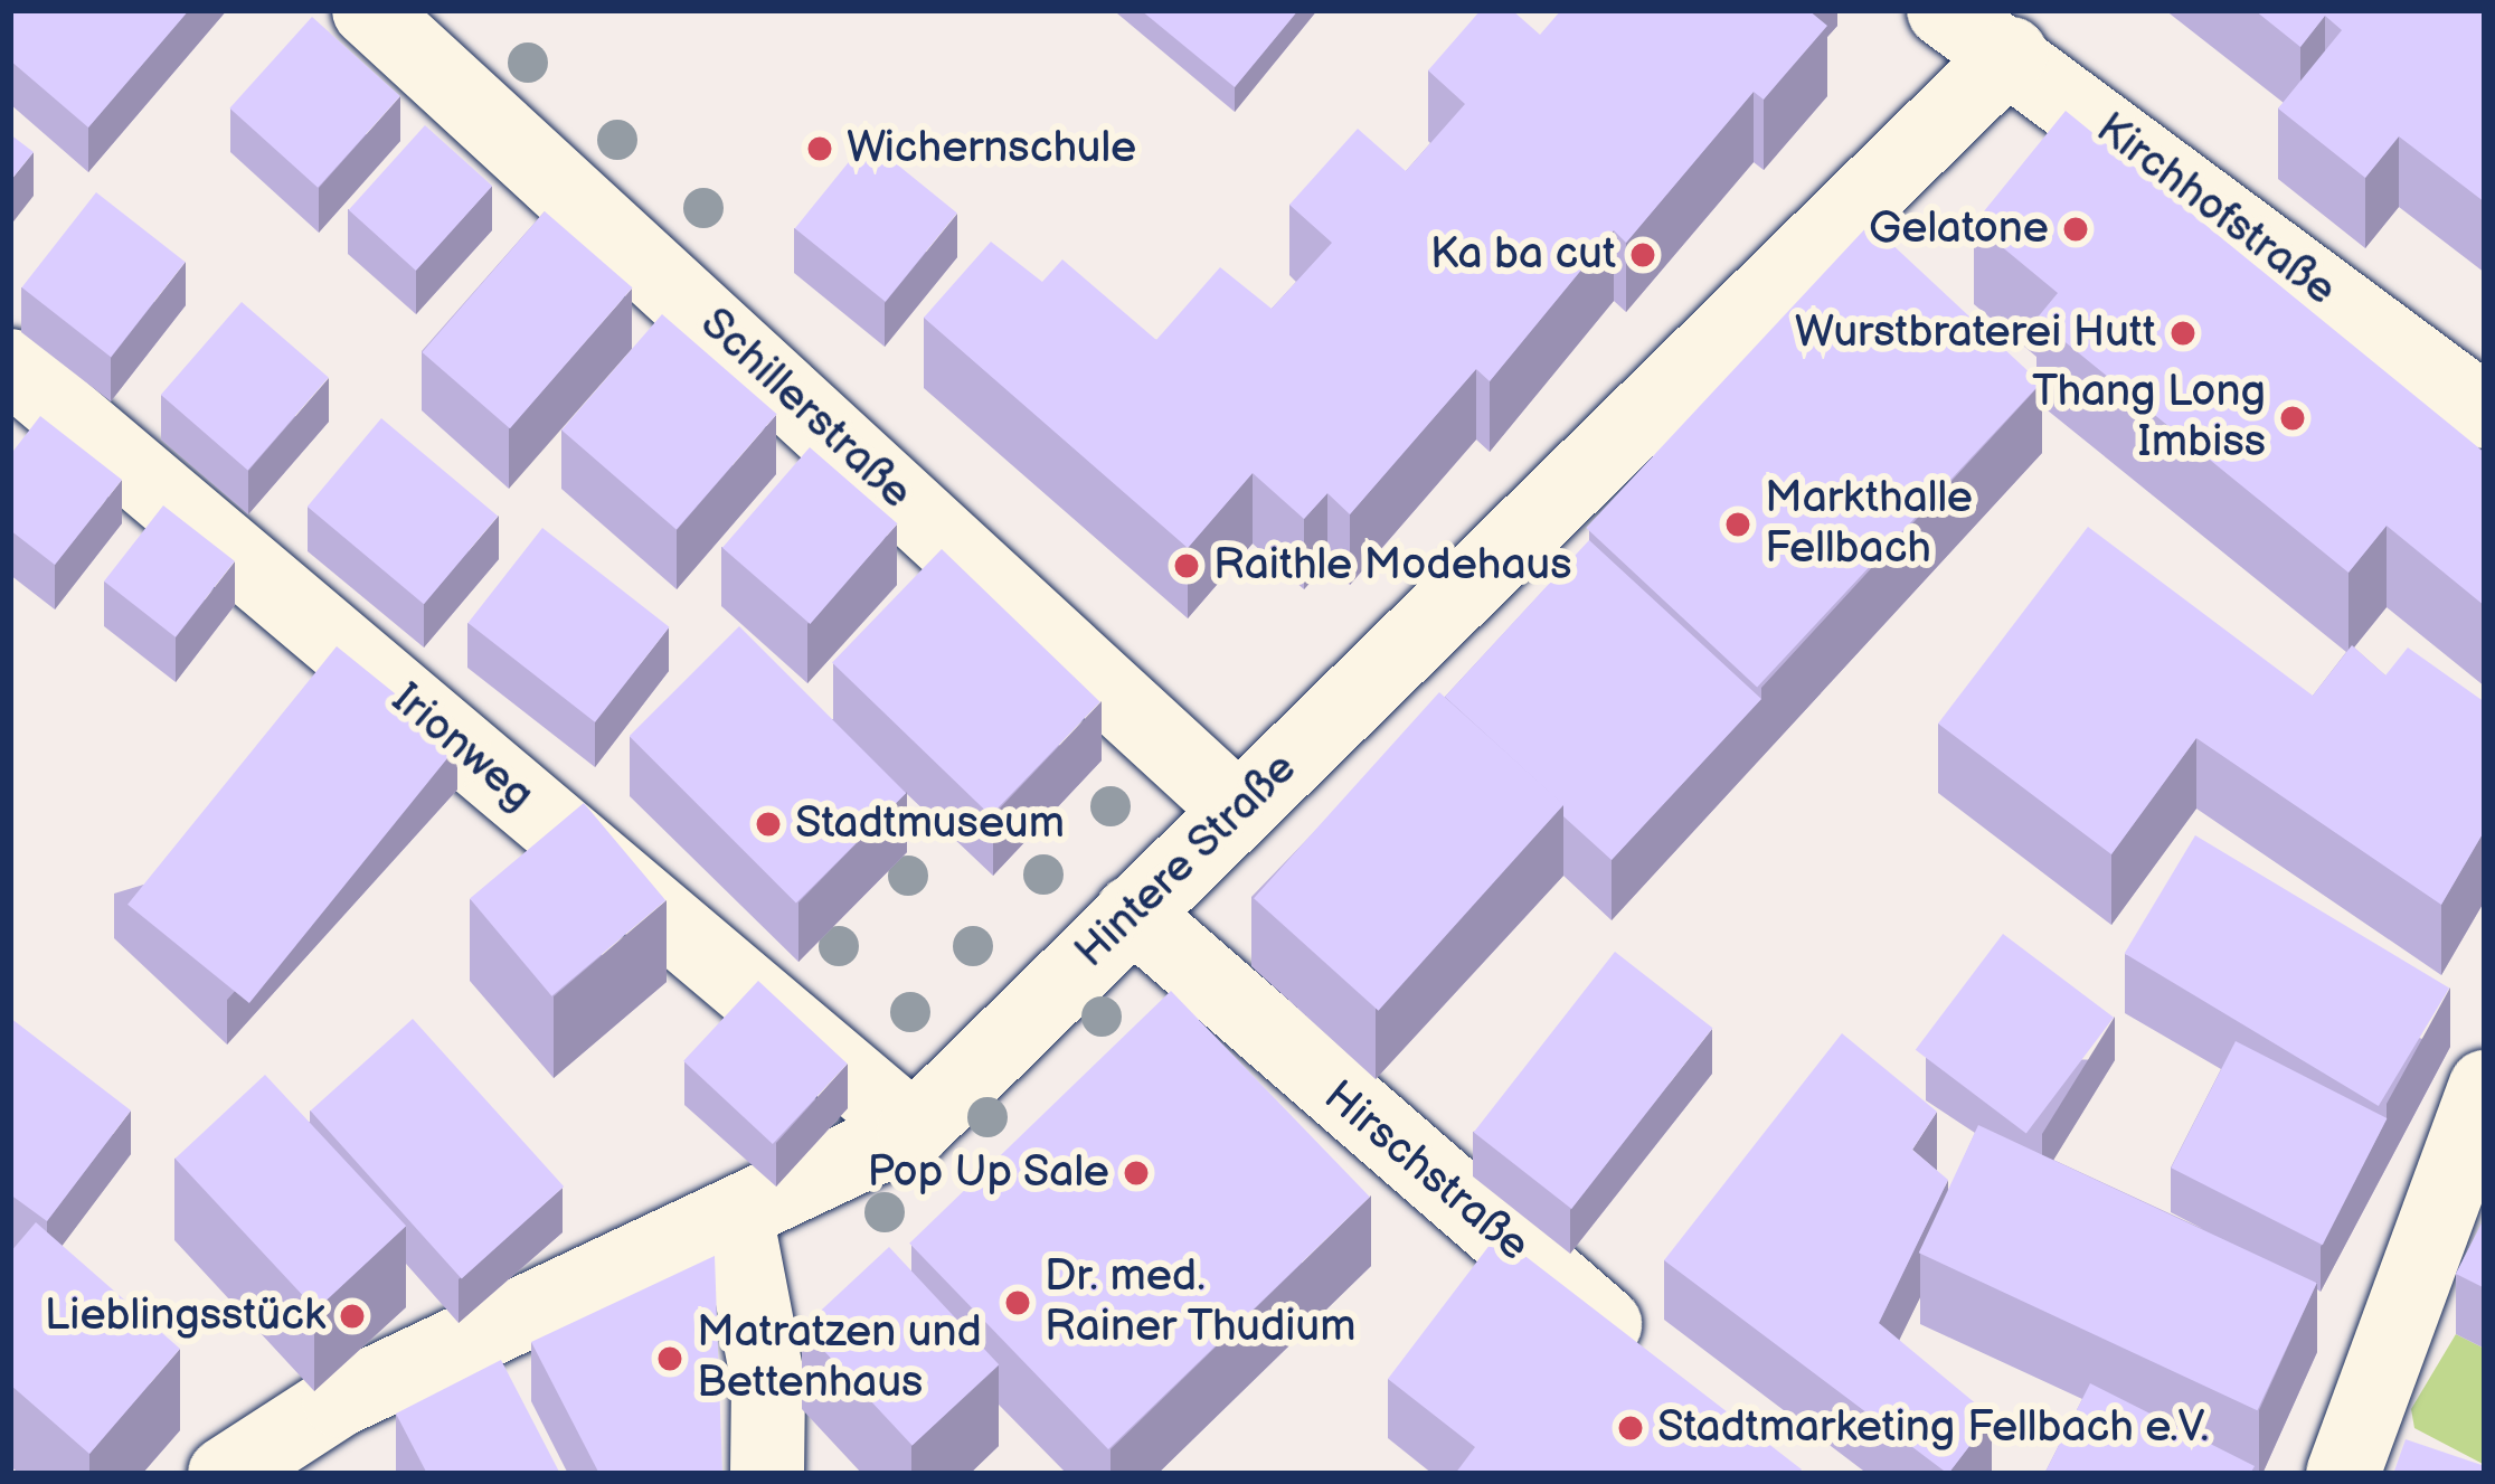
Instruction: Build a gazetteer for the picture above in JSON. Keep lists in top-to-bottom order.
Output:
{
  "streets": {
    "street": [
      "Kirchhofstraße",
      "Schillerstraße",
      "Irionweg",
      "Hintere Straße",
      "Hirschstraße"
    ]
  },
  "crossings": [
    ["Kirchhofstraße", "Hintere Straße"],
    ["Schillerstraße", "Hintere Straße"],
    ["Irionweg", "Hintere Straße"],
    ["Hintere Straße", "Hirschstraße"]
  ],
  "places": [
    "Wichernschule",
    "Gelatone",
    "Ka ba cut",
    "Wurstbraterei Hutt",
    "Thang Long Imbiss",
    "Markthalle Fellbach",
    "Raithle Modehaus",
    "Stadtmuseum",
    "Pop Up Sale",
    "Dr. med. Rainer Thudium",
    "Lieblingsstück",
    "Matratzen und Bettenhaus",
    "Stadtmarketing Fellbach e.V."
  ]
}
